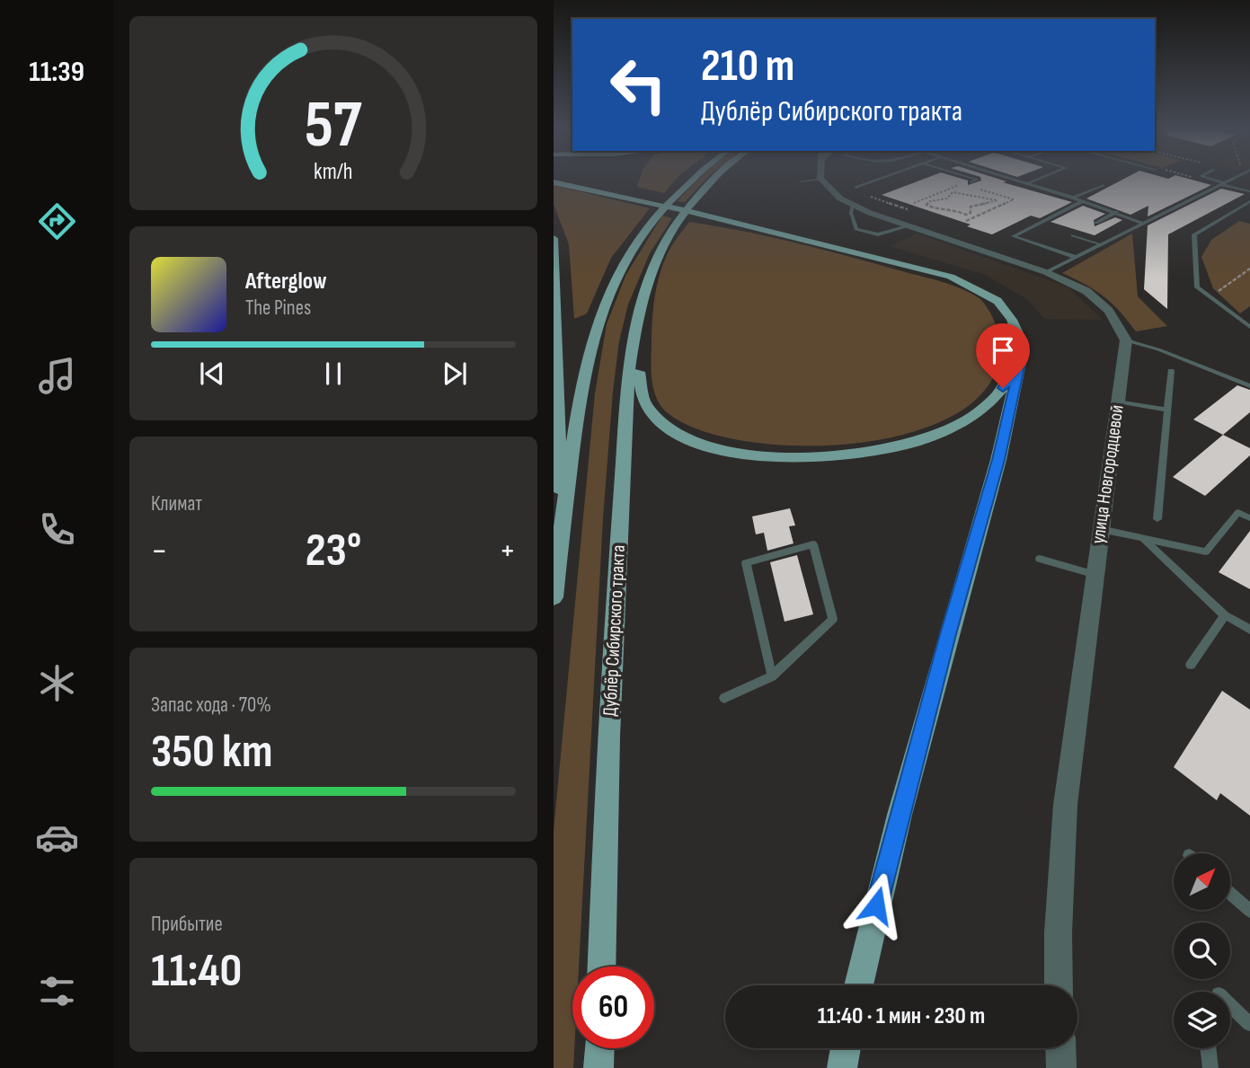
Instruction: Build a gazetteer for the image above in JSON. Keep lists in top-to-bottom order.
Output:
{
  "streets": {
    "main road": ["Дублёр Сибирского тракта"],
    "street": ["улица Новгородцевой"]
  },
  "north": "top right",
  "page": {
    "tabs": "11:39",
    "turn": ["210 m", "Дублёр Сибирского тракта"],
    "song": ["Afterglow", "The Pines"],
    "tile": [
      "Климат",
      ["Запас хода · 70%", "350 km"],
      ["Прибытие", "11:40"]
    ],
    "heat": ["−", "23°", "+"],
    "limit": "60",
    "trip": "11:40 · 1 мин · 230 m",
    "gauge": ["57", "km/h"]
  }
}
